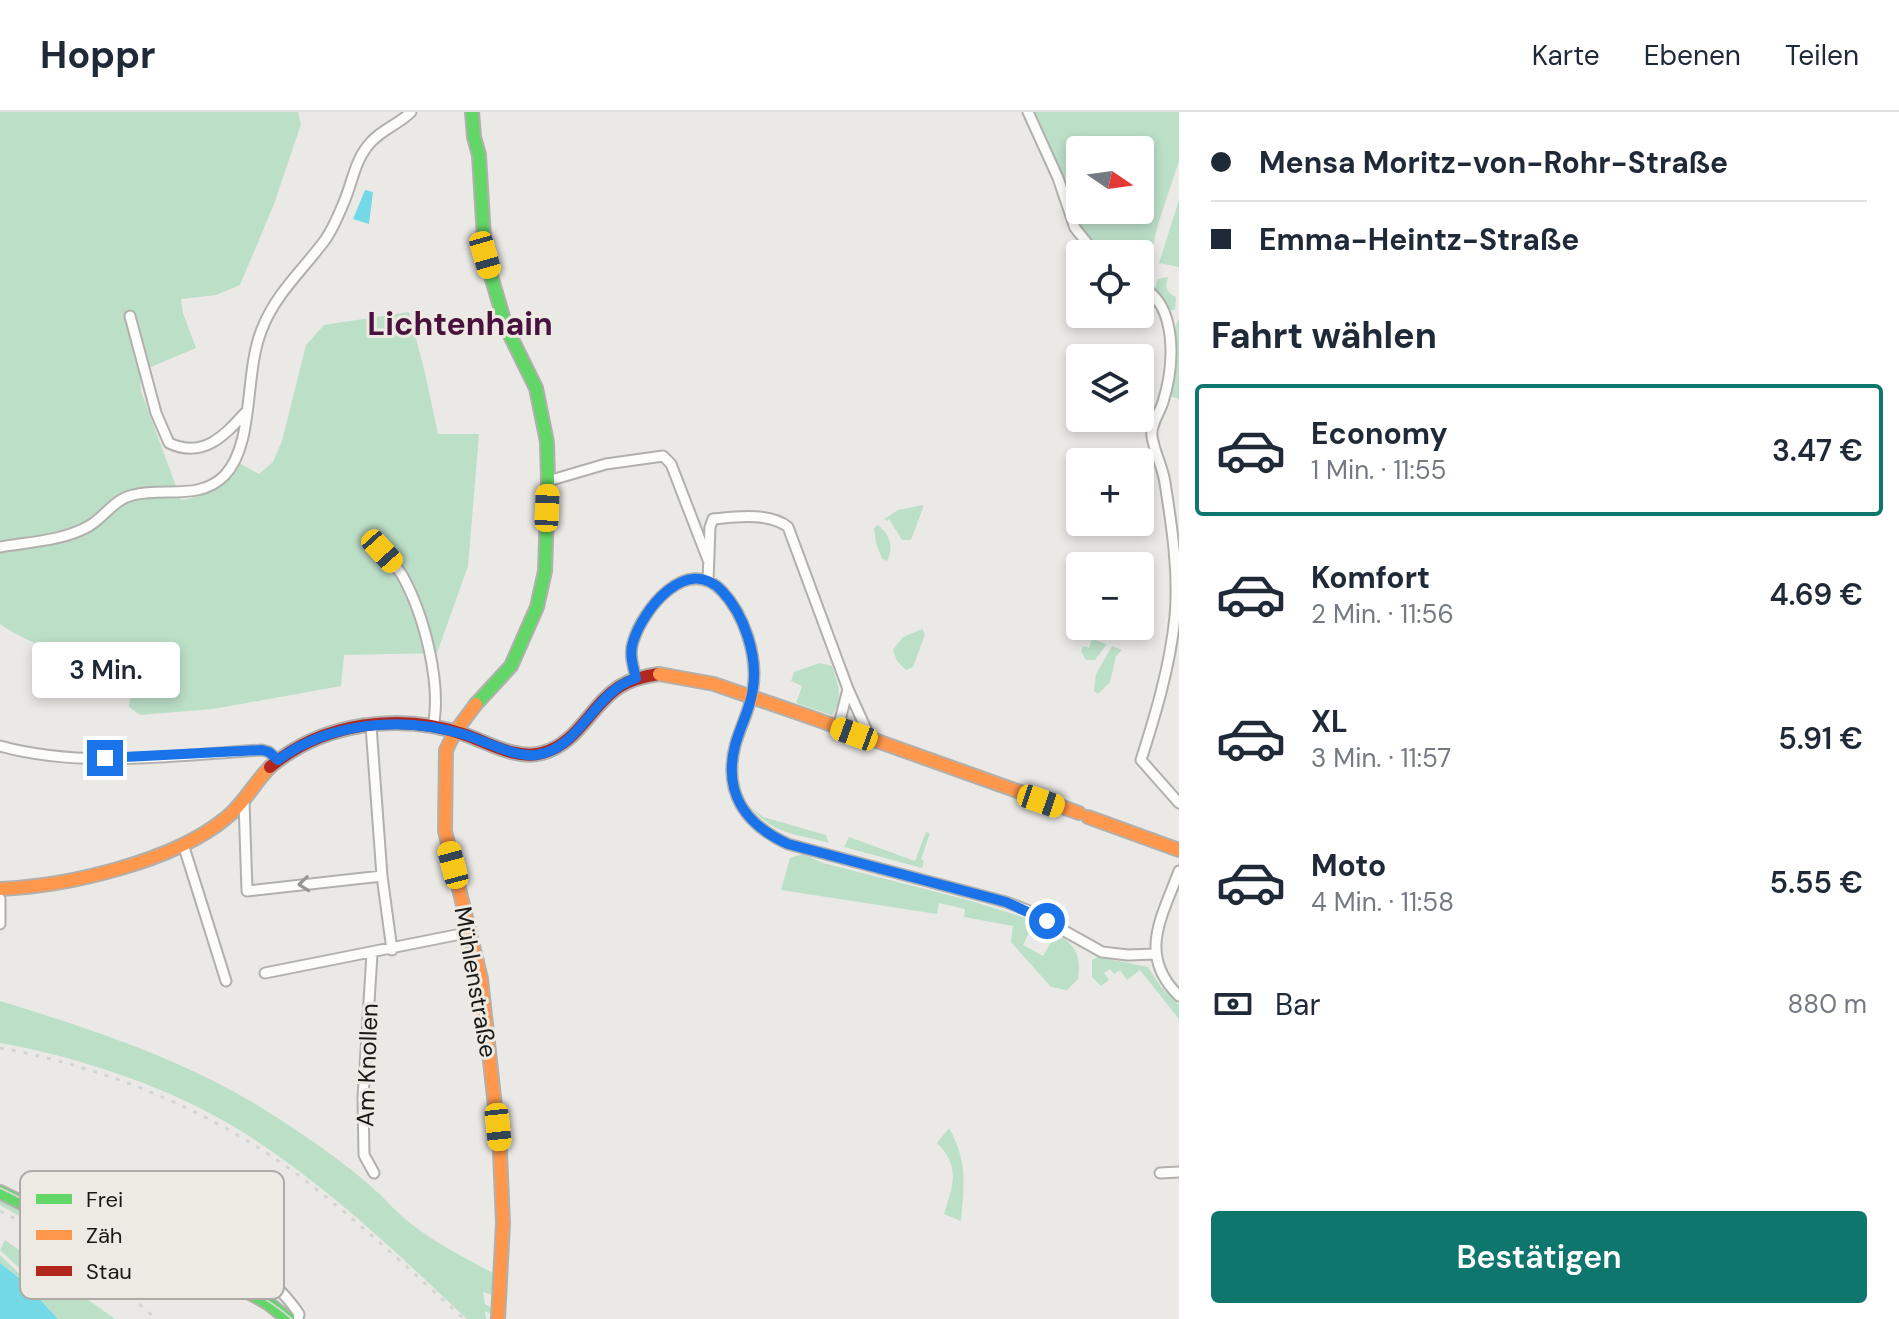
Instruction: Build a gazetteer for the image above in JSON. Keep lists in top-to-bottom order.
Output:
{
  "streets": {
    "main road": ["Mühlenstraße"],
    "street": ["Am Knollen"]
  },
  "districts": ["Lichtenhain"],
  "legend": ["Frei", "Zäh", "Stau"],
  "north": "right",
  "page": {
    "header": "Hoppr",
    "nav": ["Karte", "Ebenen", "Teilen"],
    "banner": ["Mensa Moritz-von-Rohr-Straße", "Emma-Heintz-Straße"],
    "map_buttons": ["+", "−"],
    "heading": "Fahrt wählen",
    "list": [
      {
        "name": "Economy",
        "note": "1 Min. · 11:55",
        "value": "3.47 €"
      },
      {
        "name": "Komfort",
        "note": "2 Min. · 11:56",
        "value": "4.69 €"
      },
      {
        "name": "XL",
        "note": "3 Min. · 11:57",
        "value": "5.91 €"
      },
      {
        "name": "Moto",
        "note": "4 Min. · 11:58",
        "value": "5.55 €"
      }
    ],
    "bubble": "3 Min.",
    "pay": ["Bar", "880 m"],
    "buttons": "Bestätigen"
  }
}
